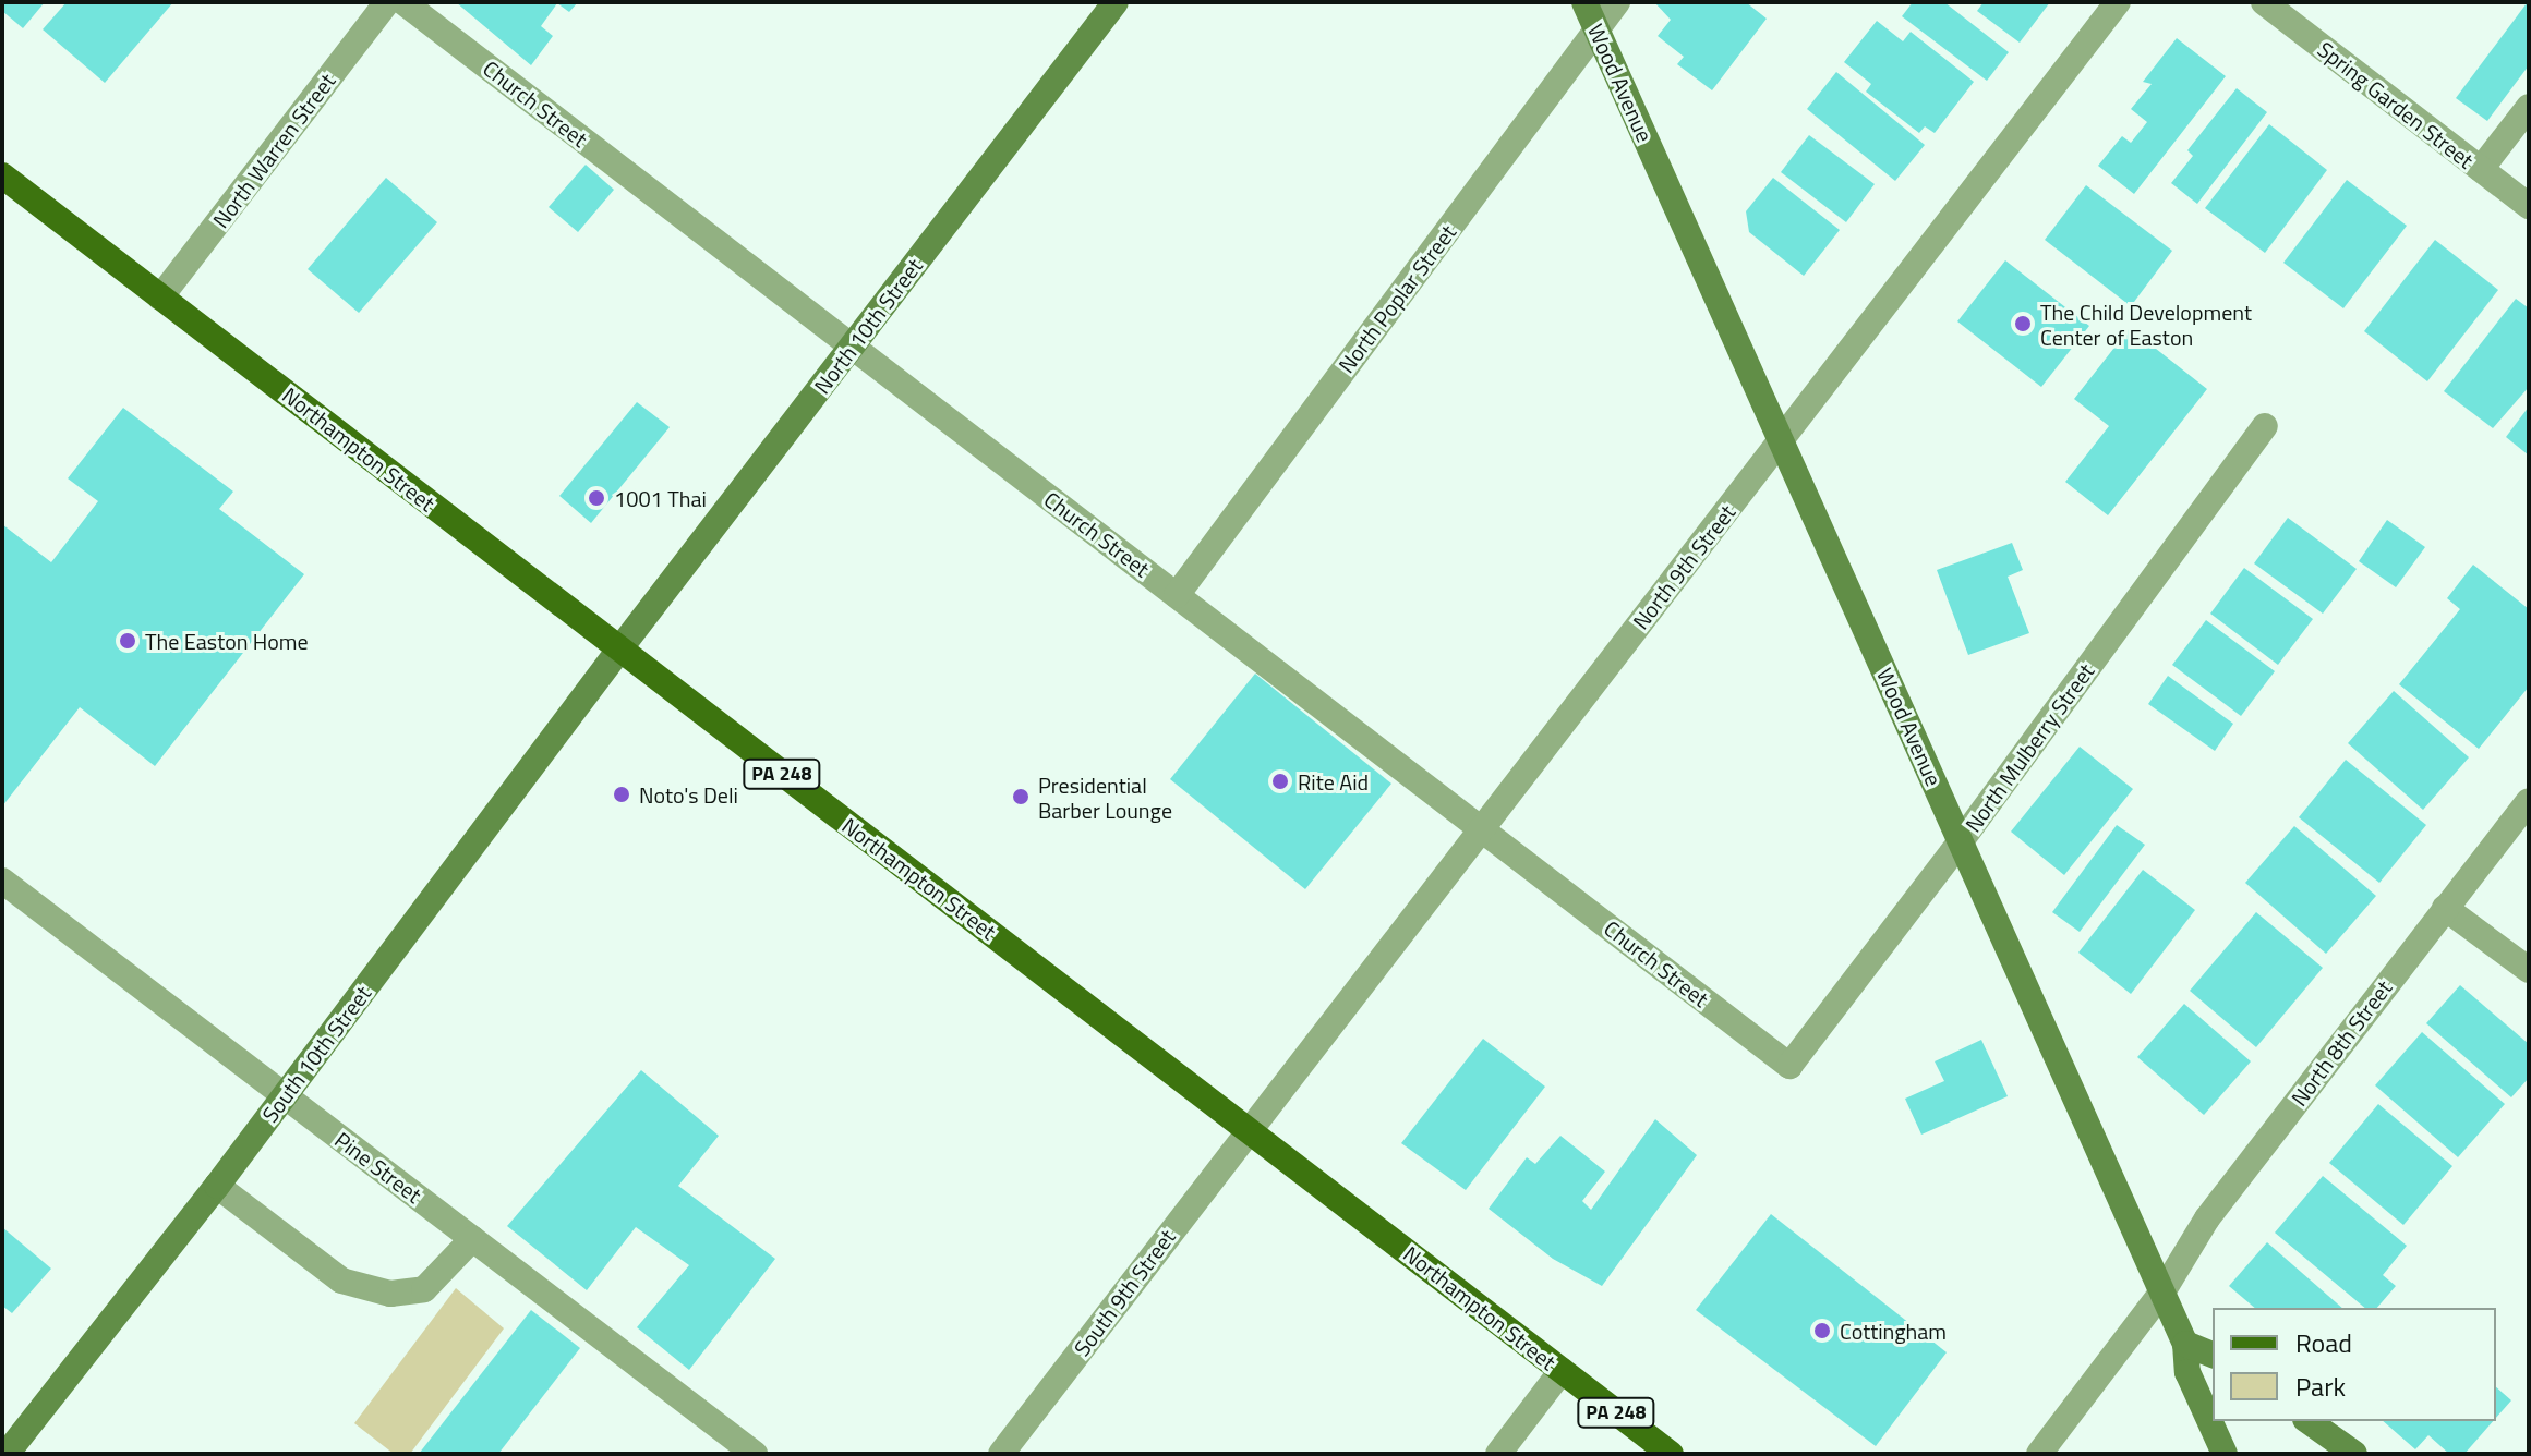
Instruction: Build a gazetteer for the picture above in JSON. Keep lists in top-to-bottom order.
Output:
{
  "streets": {
    "main road": ["Northampton Street", "PA 248"],
    "street": [
      "Wood Avenue",
      "Church Street",
      "Spring Garden Street",
      "North Warren Street",
      "North Poplar Street",
      "North 10th Street",
      "North 9th Street",
      "North Mulberry Street",
      "North 8th Street",
      "South 10th Street",
      "Pine Street",
      "South 9th Street"
    ]
  },
  "crossings": [
    ["Wood Avenue", "North Poplar Street"],
    ["Wood Avenue", "North 9th Street"],
    ["Wood Avenue", "North Mulberry Street"],
    ["Church Street", "North Poplar Street"],
    ["Church Street", "North 10th Street"],
    ["Church Street", "North 9th Street"],
    ["Church Street", "North Mulberry Street"],
    ["North Warren Street", "Northampton Street"],
    ["North 10th Street", "Northampton Street"],
    ["North 10th Street", "South 10th Street"],
    ["Northampton Street", "North 9th Street"],
    ["Northampton Street", "South 10th Street"],
    ["Northampton Street", "South 9th Street"],
    ["North 9th Street", "South 9th Street"],
    ["South 10th Street", "Pine Street"]
  ],
  "places": [
    "The Child Development Center of Easton",
    "1001 Thai",
    "The Easton Home",
    "Rite Aid",
    "Noto's Deli",
    "Presidential Barber Lounge",
    "Cottingham"
  ],
  "legend": ["Road", "Park"]
}
